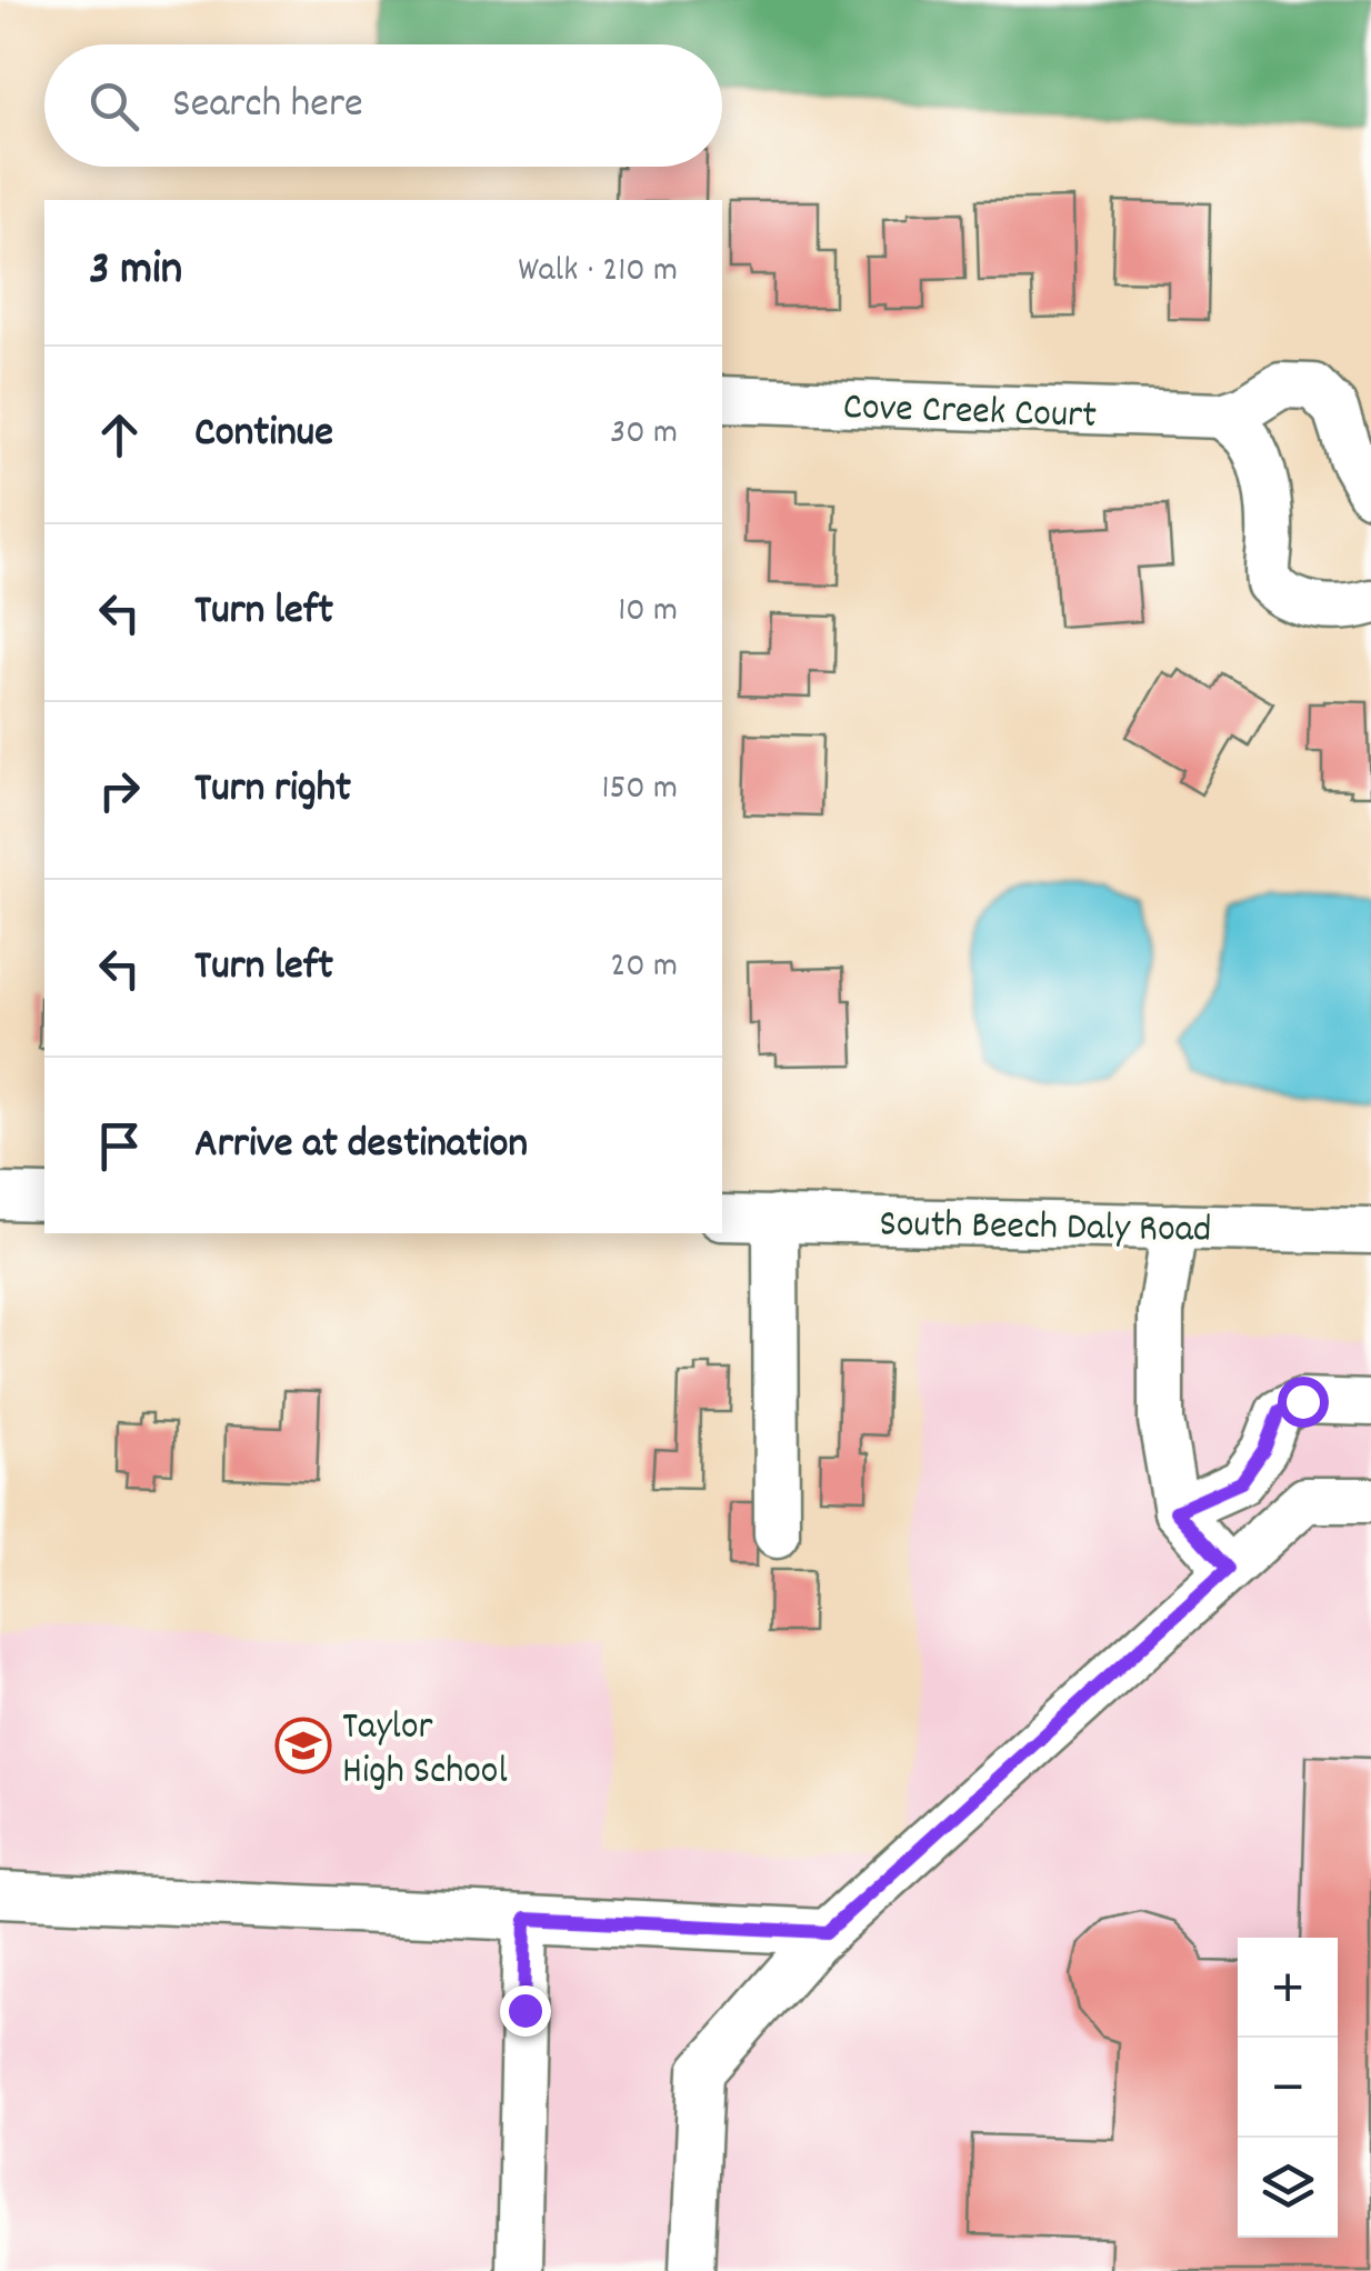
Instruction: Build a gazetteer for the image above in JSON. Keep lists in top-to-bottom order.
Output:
{
  "streets": {
    "street": ["Cove Creek Court", "South Beech Daly Road"]
  },
  "places": {
    "school or university": ["Taylor High School"]
  },
  "page": {
    "search": "Search here",
    "heading": ["3 min", "Walk · 210 m"],
    "list": [
      ["Continue", "30 m"],
      ["Turn left", "10 m"],
      ["Turn right", "150 m"],
      ["Turn left", "20 m"],
      "Arrive at destination"
    ],
    "map_buttons": ["+", "−"]
  }
}
